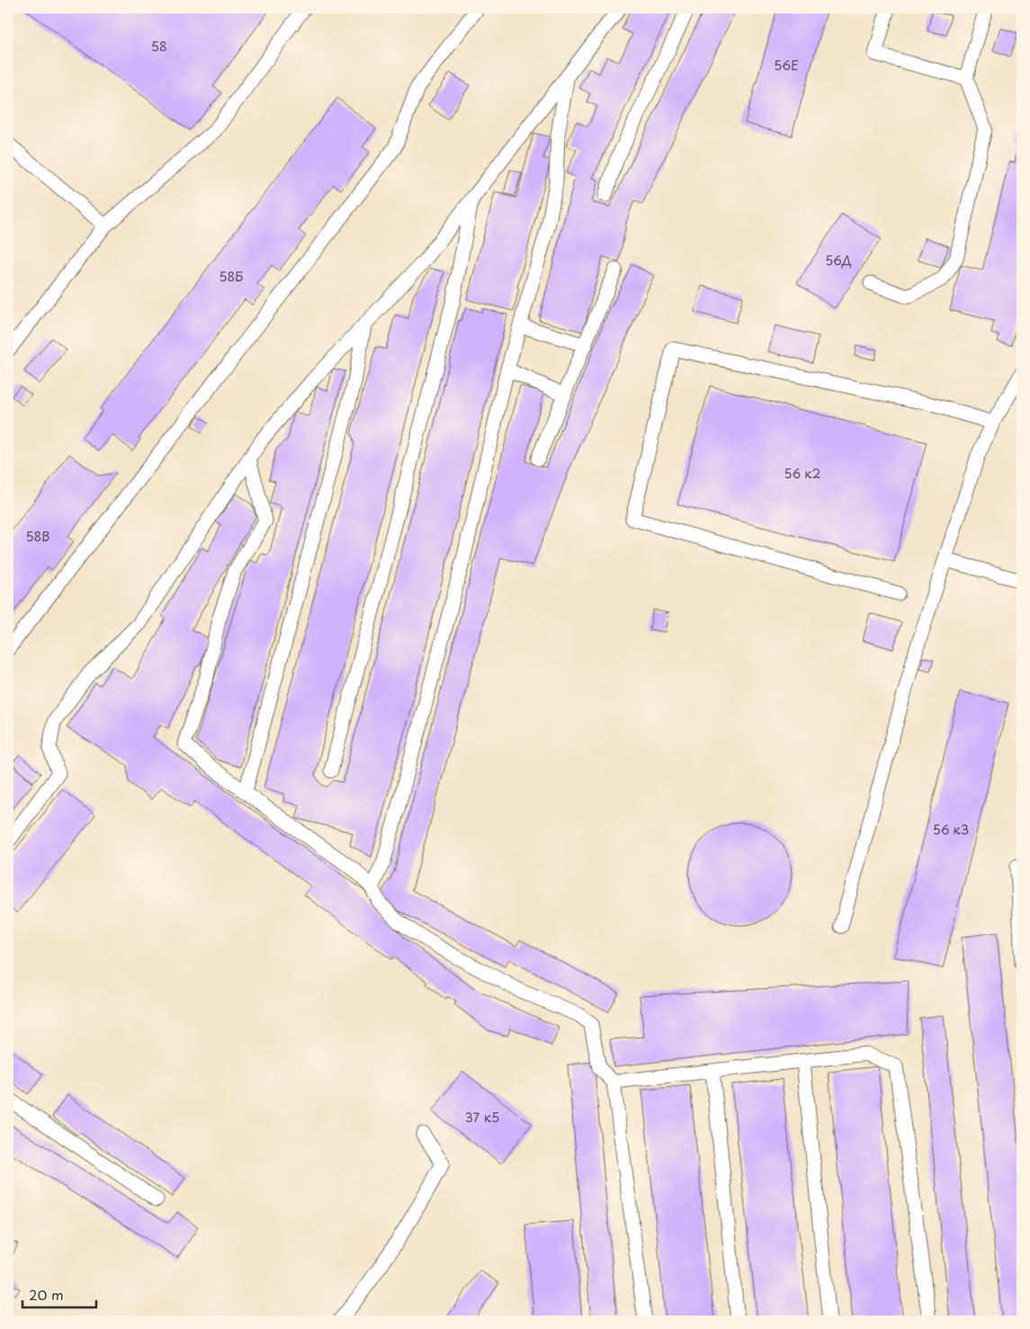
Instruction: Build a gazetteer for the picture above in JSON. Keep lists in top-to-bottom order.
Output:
{
  "house_numbers": [
    "58",
    "56Е",
    "56Д",
    "58Б",
    "56 к2",
    "58В",
    "56 к3",
    "37 к5"
  ],
  "scale_bar": "20 m"
}
